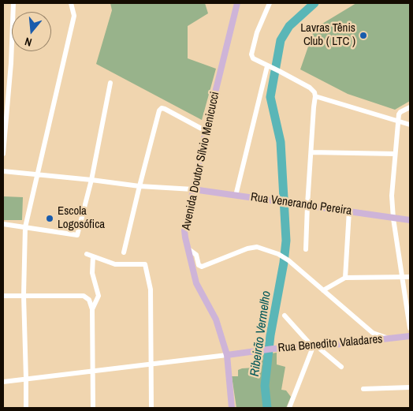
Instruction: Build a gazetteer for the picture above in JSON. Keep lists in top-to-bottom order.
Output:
{
  "streets": {
    "main road": ["Avenida Doutor Sílvio Menicucci", "Rua Venerando Pereira", "Rua Benedito Valadares"]
  },
  "crossings": [
    ["Avenida Doutor Sílvio Menicucci", "Rua Venerando Pereira"],
    ["Avenida Doutor Sílvio Menicucci", "Rua Benedito Valadares"]
  ],
  "water": ["Ribeirão Vermelho"],
  "places": ["Lavras Tênis Club ( LTC )", "Escola Logosófica"],
  "north": "bottom"
}
